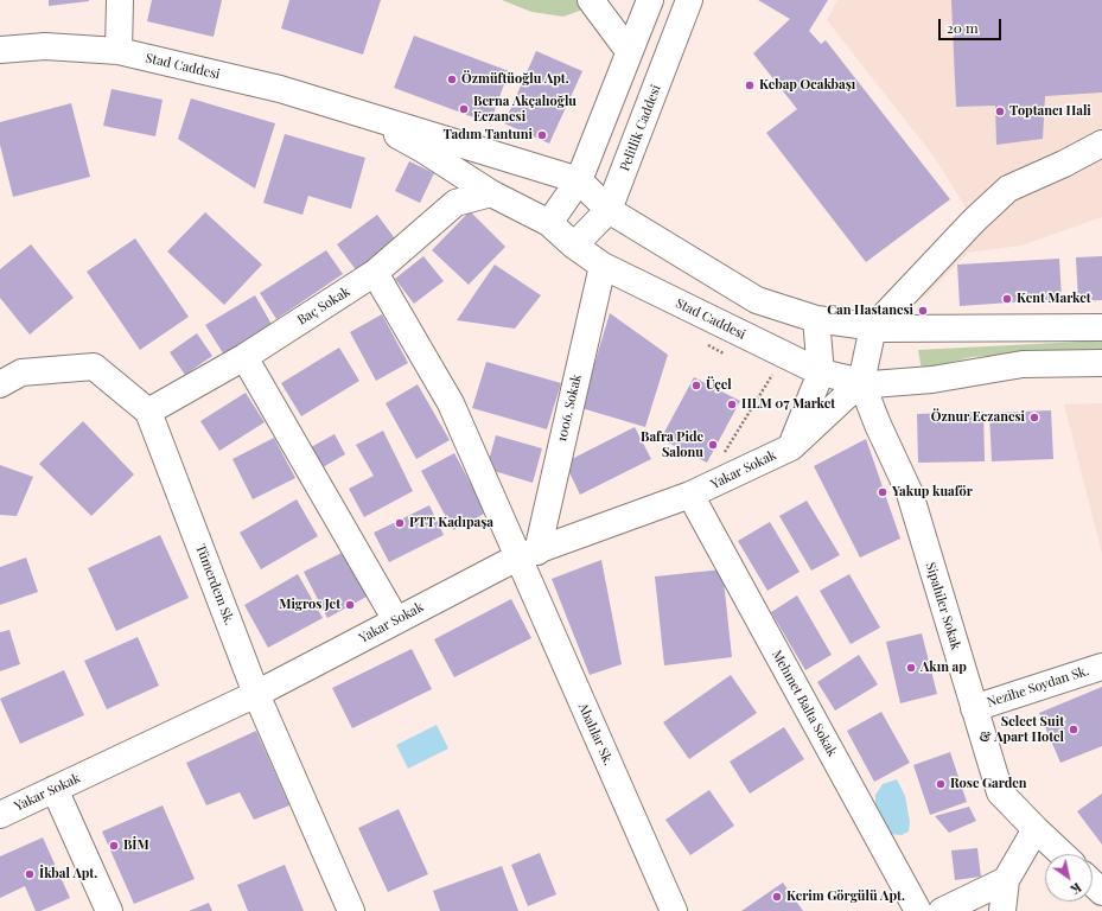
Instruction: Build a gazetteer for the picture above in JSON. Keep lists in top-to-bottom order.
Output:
{
  "streets": {
    "street": [
      "Stad Caddesi",
      "Pelitlik Caddesi",
      "Baç Sokak",
      "1006. Sokak",
      "Yakar Sokak",
      "Tümerdem Sk.",
      "Sipahiler Sokak",
      "Nezihe Soydan Sk.",
      "Mehmet Balta Sokak",
      "Abalılar Sk."
    ]
  },
  "crossings": [
    ["Stad Caddesi", "Pelitlik Caddesi"],
    ["Stad Caddesi", "Baç Sokak"],
    ["Stad Caddesi", "1006. Sokak"],
    ["Stad Caddesi", "Yakar Sokak"],
    ["Stad Caddesi", "Sipahiler Sokak"],
    ["Baç Sokak", "Tümerdem Sk."],
    ["Baç Sokak", "Abalılar Sk."],
    ["1006. Sokak", "Yakar Sokak"],
    ["1006. Sokak", "Abalılar Sk."],
    ["Yakar Sokak", "Tümerdem Sk."],
    ["Yakar Sokak", "Sipahiler Sokak"],
    ["Yakar Sokak", "Mehmet Balta Sokak"],
    ["Yakar Sokak", "Abalılar Sk."],
    ["Sipahiler Sokak", "Nezihe Soydan Sk."]
  ],
  "places": [
    "Özmüftüoğlu Apt.",
    "Kebap Ocakbaşı",
    "Berna Akçalıoğlu Eczanesi",
    "Toptancı Hali",
    "Tadım Tantuni",
    "Kent Market",
    "Can Hastanesi",
    "Üçel",
    "HLM 07 Market",
    "Öznur Eczanesi",
    "Bafra Pide Salonu",
    "Yakup kuaför",
    "PTT Kadıpaşa",
    "Migros Jet",
    "Akın ap",
    "Select Suit & Apart Hotel",
    "Rose Garden",
    "BİM",
    "İkbal Apt.",
    "Kerim Görgülü Apt."
  ],
  "scale_bar": "20 m",
  "north": "bottom right"
}
